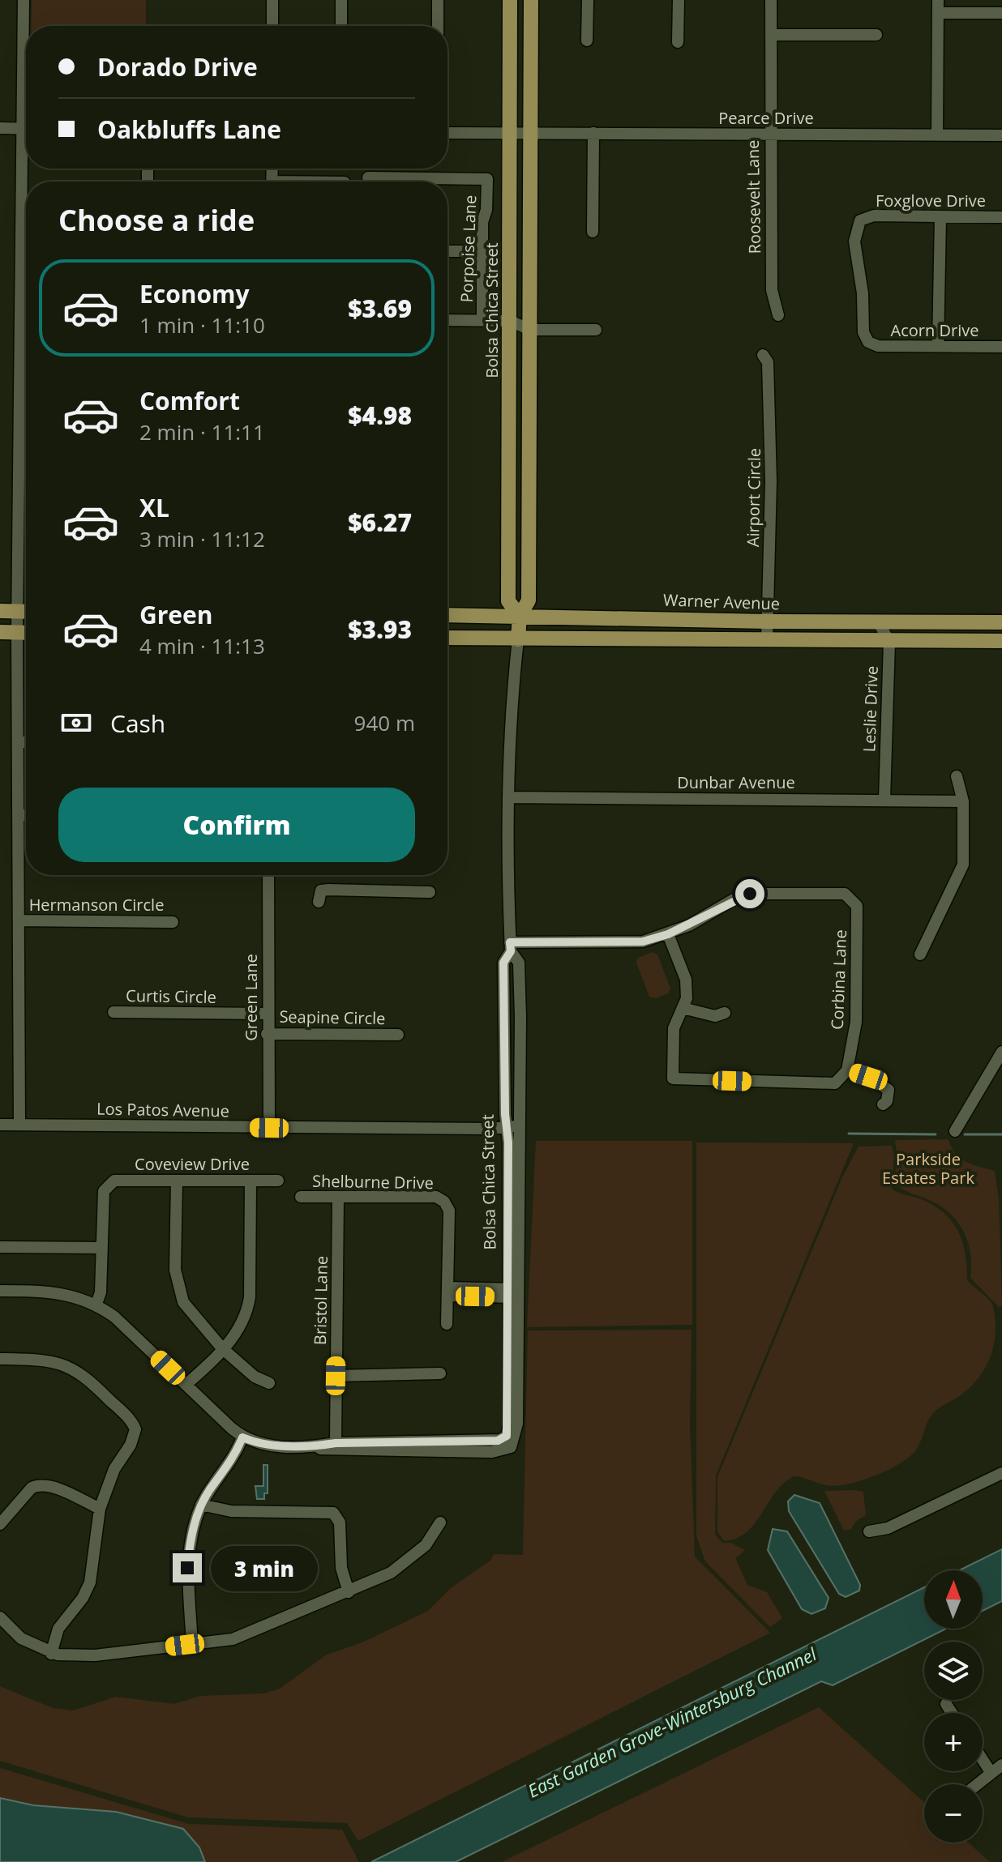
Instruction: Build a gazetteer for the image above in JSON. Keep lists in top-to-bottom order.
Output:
{
  "streets": {
    "main road": ["Bolsa Chica Street", "Warner Avenue"],
    "street": [
      "Pearce Drive",
      "Roosevelt Lane",
      "Foxglove Drive",
      "Porpoise Lane",
      "Acorn Drive",
      "Airport Circle",
      "Leslie Drive",
      "Dunbar Avenue",
      "Hermanson Circle",
      "Corbina Lane",
      "Curtis Circle",
      "Green Lane",
      "Seapine Circle",
      "Los Patos Avenue",
      "Coveview Drive",
      "Shelburne Drive",
      "Bristol Lane"
    ]
  },
  "crossings": [
    ["Pearce Drive", "Roosevelt Lane"],
    ["Pearce Drive", "Bolsa Chica Street"],
    ["Foxglove Drive", "Acorn Drive"],
    ["Bolsa Chica Street", "Warner Avenue"],
    ["Bolsa Chica Street", "Dunbar Avenue"],
    ["Bolsa Chica Street", "Los Patos Avenue"],
    ["Bolsa Chica Street", "Bristol Lane"],
    ["Airport Circle", "Warner Avenue"],
    ["Leslie Drive", "Dunbar Avenue"],
    ["Curtis Circle", "Green Lane"],
    ["Green Lane", "Seapine Circle"],
    ["Green Lane", "Los Patos Avenue"],
    ["Shelburne Drive", "Bristol Lane"]
  ],
  "water": ["East Garden Grove-Wintersburg Channel"],
  "parks": ["Parkside Estates Park"],
  "north": "top",
  "page": {
    "banner": ["Dorado Drive", "Oakbluffs Lane"],
    "heading": "Choose a ride",
    "list": [
      {
        "name": "Economy",
        "note": "1 min · 11:10",
        "value": "$3.69"
      },
      {
        "name": "Comfort",
        "note": "2 min · 11:11",
        "value": "$4.98"
      },
      {
        "name": "XL",
        "note": "3 min · 11:12",
        "value": "$6.27"
      },
      {
        "name": "Green",
        "note": "4 min · 11:13",
        "value": "$3.93"
      }
    ],
    "pay": ["Cash", "940 m"],
    "buttons": "Confirm",
    "bubble": "3 min",
    "map_buttons": ["+", "−"]
  }
}
